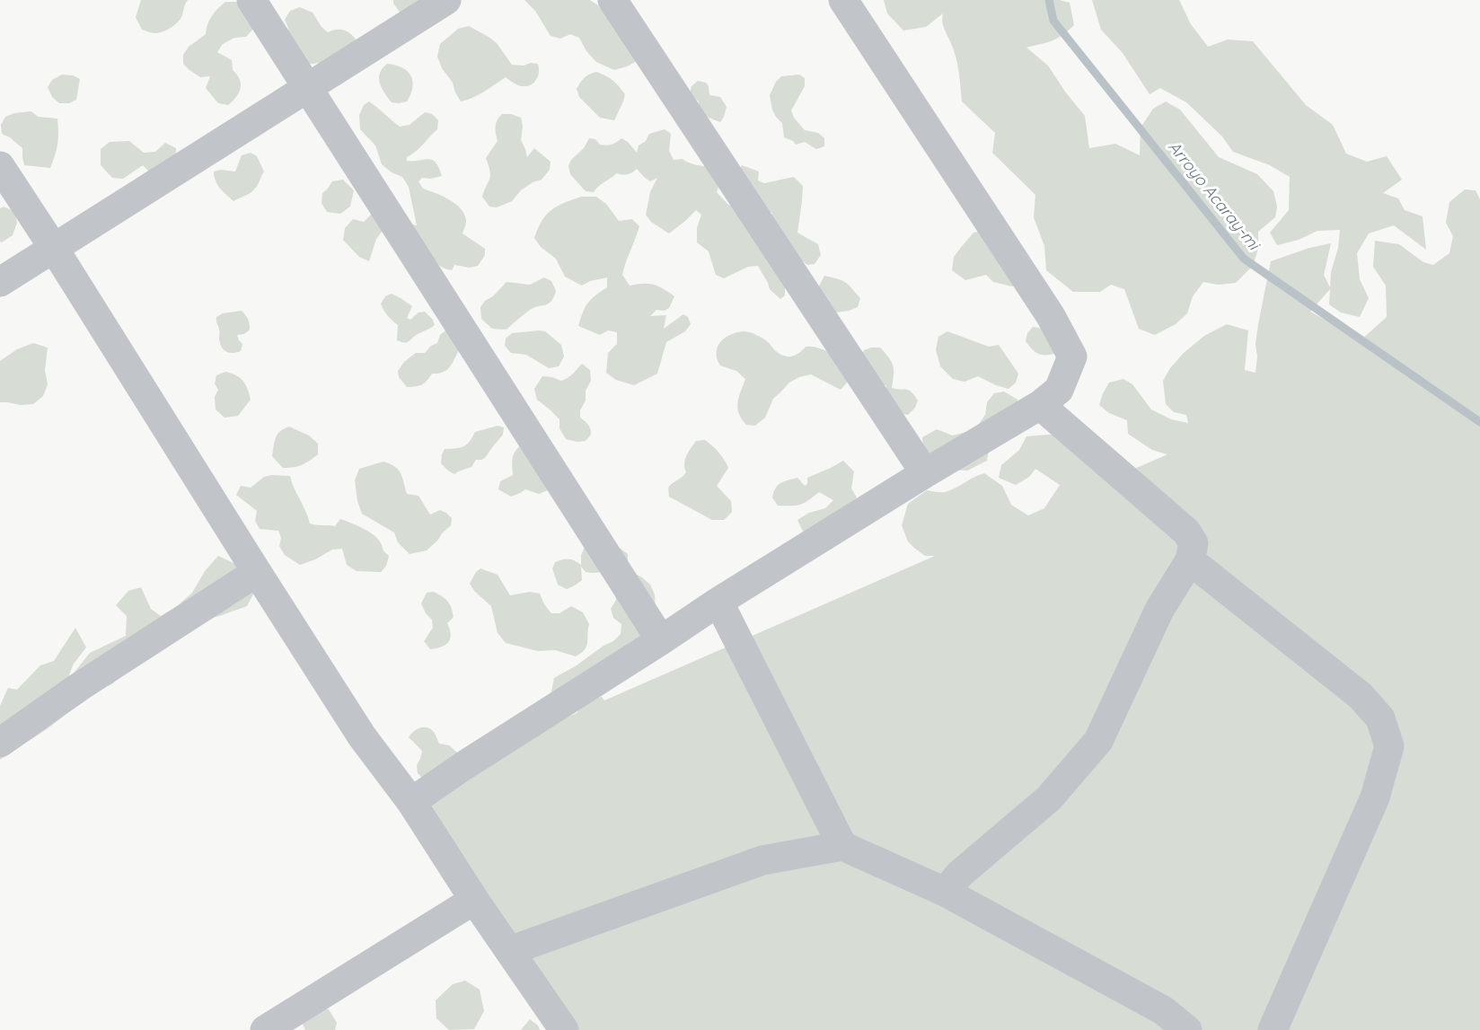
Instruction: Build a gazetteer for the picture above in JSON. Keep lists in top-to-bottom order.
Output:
{
  "water": ["Arroyo Acaray-mi"]
}
